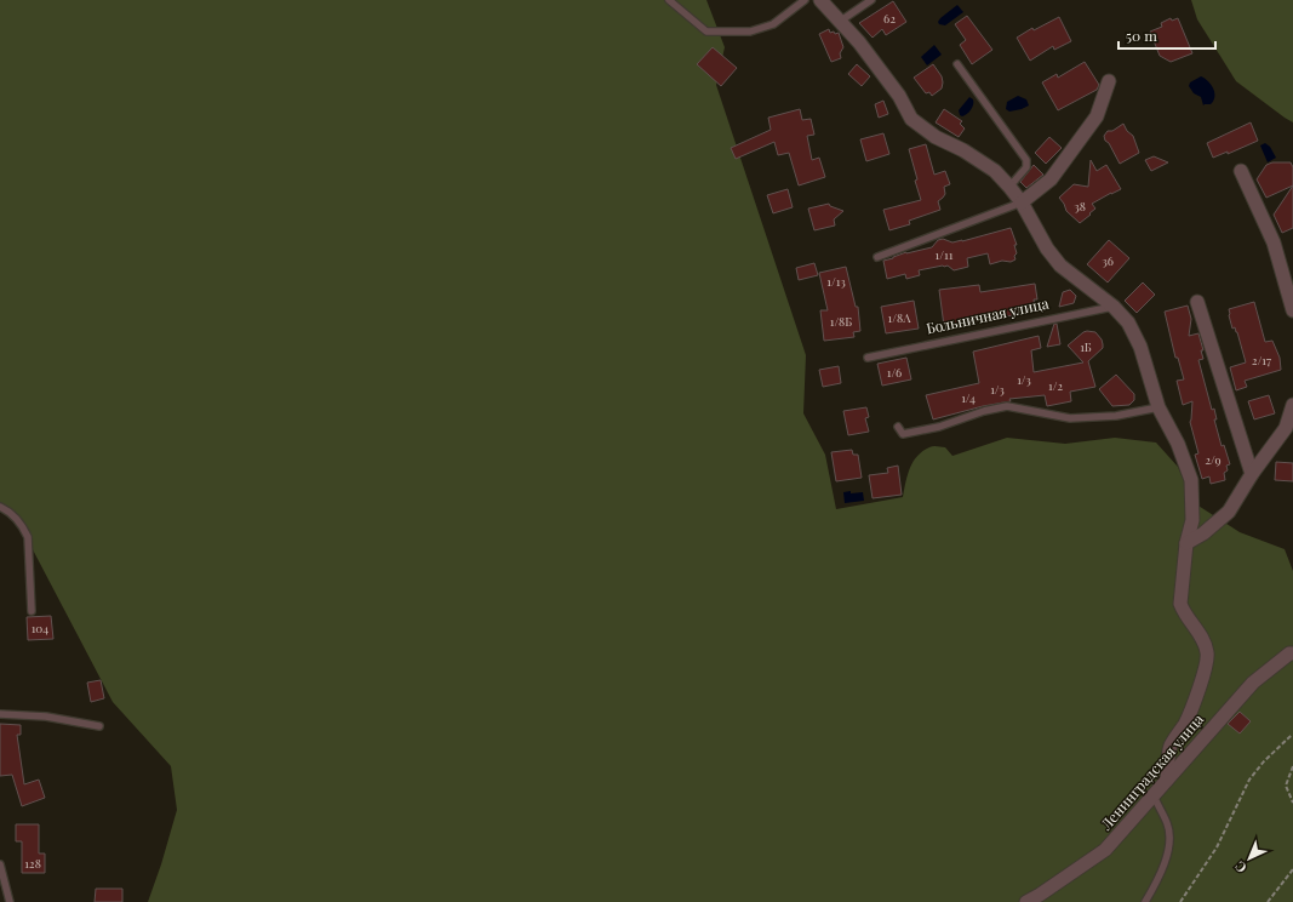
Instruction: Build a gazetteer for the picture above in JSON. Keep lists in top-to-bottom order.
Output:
{
  "streets": {
    "street": ["Ленинградская улица"],
    "lane": ["Больничная улица"]
  },
  "house_numbers": [
    "62",
    "38",
    "1/11",
    "36",
    "1/13",
    "1/8А",
    "1/8Б",
    "1Б",
    "2/17",
    "1/6",
    "1/3",
    "1/2",
    "1/3",
    "1/4",
    "2/9",
    "104",
    "128"
  ],
  "scale_bar": "50 m",
  "north": "bottom left"
}
